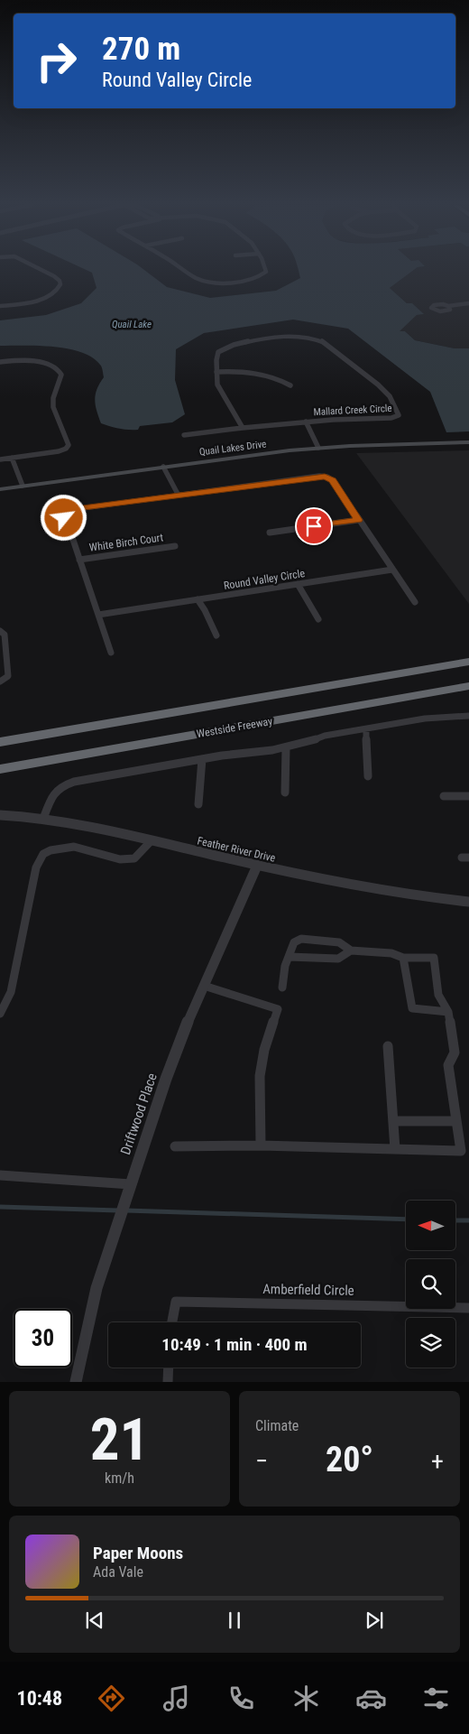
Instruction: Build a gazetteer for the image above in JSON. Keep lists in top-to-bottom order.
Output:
{
  "streets": {
    "highway": ["Westside Freeway"],
    "main road": ["Quail Lakes Drive"],
    "street": [
      "Mallard Creek Circle",
      "White Birch Court",
      "Round Valley Circle",
      "Feather River Drive",
      "Driftwood Place",
      "Amberfield Circle"
    ]
  },
  "crossings": [
    ["Mallard Creek Circle", "Quail Lakes Drive"],
    ["Feather River Drive", "Driftwood Place"]
  ],
  "water": ["Quail Lake"],
  "north": "left",
  "page": {
    "turn": ["270 m", "Round Valley Circle"],
    "limit": "30",
    "trip": "10:49 · 1 min · 400 m",
    "tile": [
      ["21", "km/h"],
      "Climate"
    ],
    "heat": ["−", "20°", "+"],
    "song": ["Paper Moons", "Ada Vale"],
    "tabs": "10:48"
  }
}
